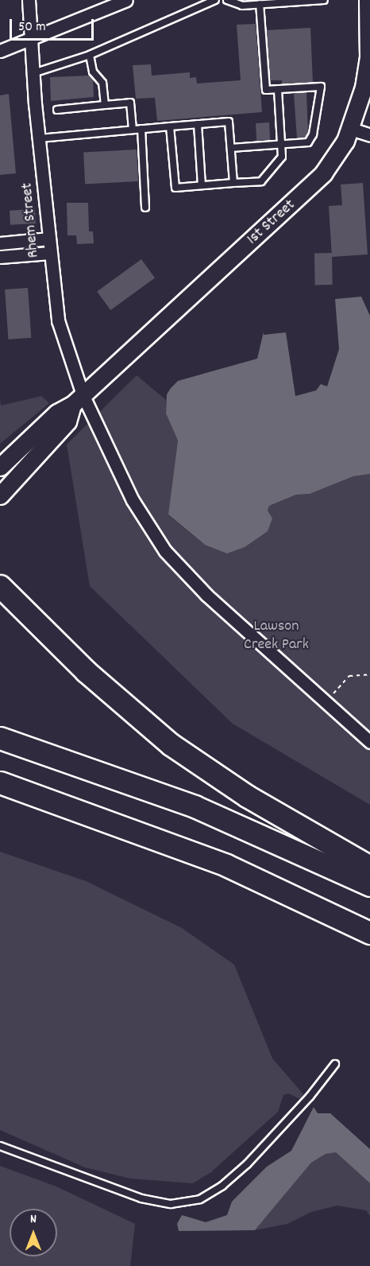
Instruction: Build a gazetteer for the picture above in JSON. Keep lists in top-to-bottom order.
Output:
{
  "streets": {
    "main road": ["1st Street"],
    "street": ["Rhem Street"]
  },
  "crossings": [
    ["Rhem Street", "1st Street"]
  ],
  "parks": ["Lawson Creek Park"],
  "scale_bar": "50 m",
  "north": "top"
}
